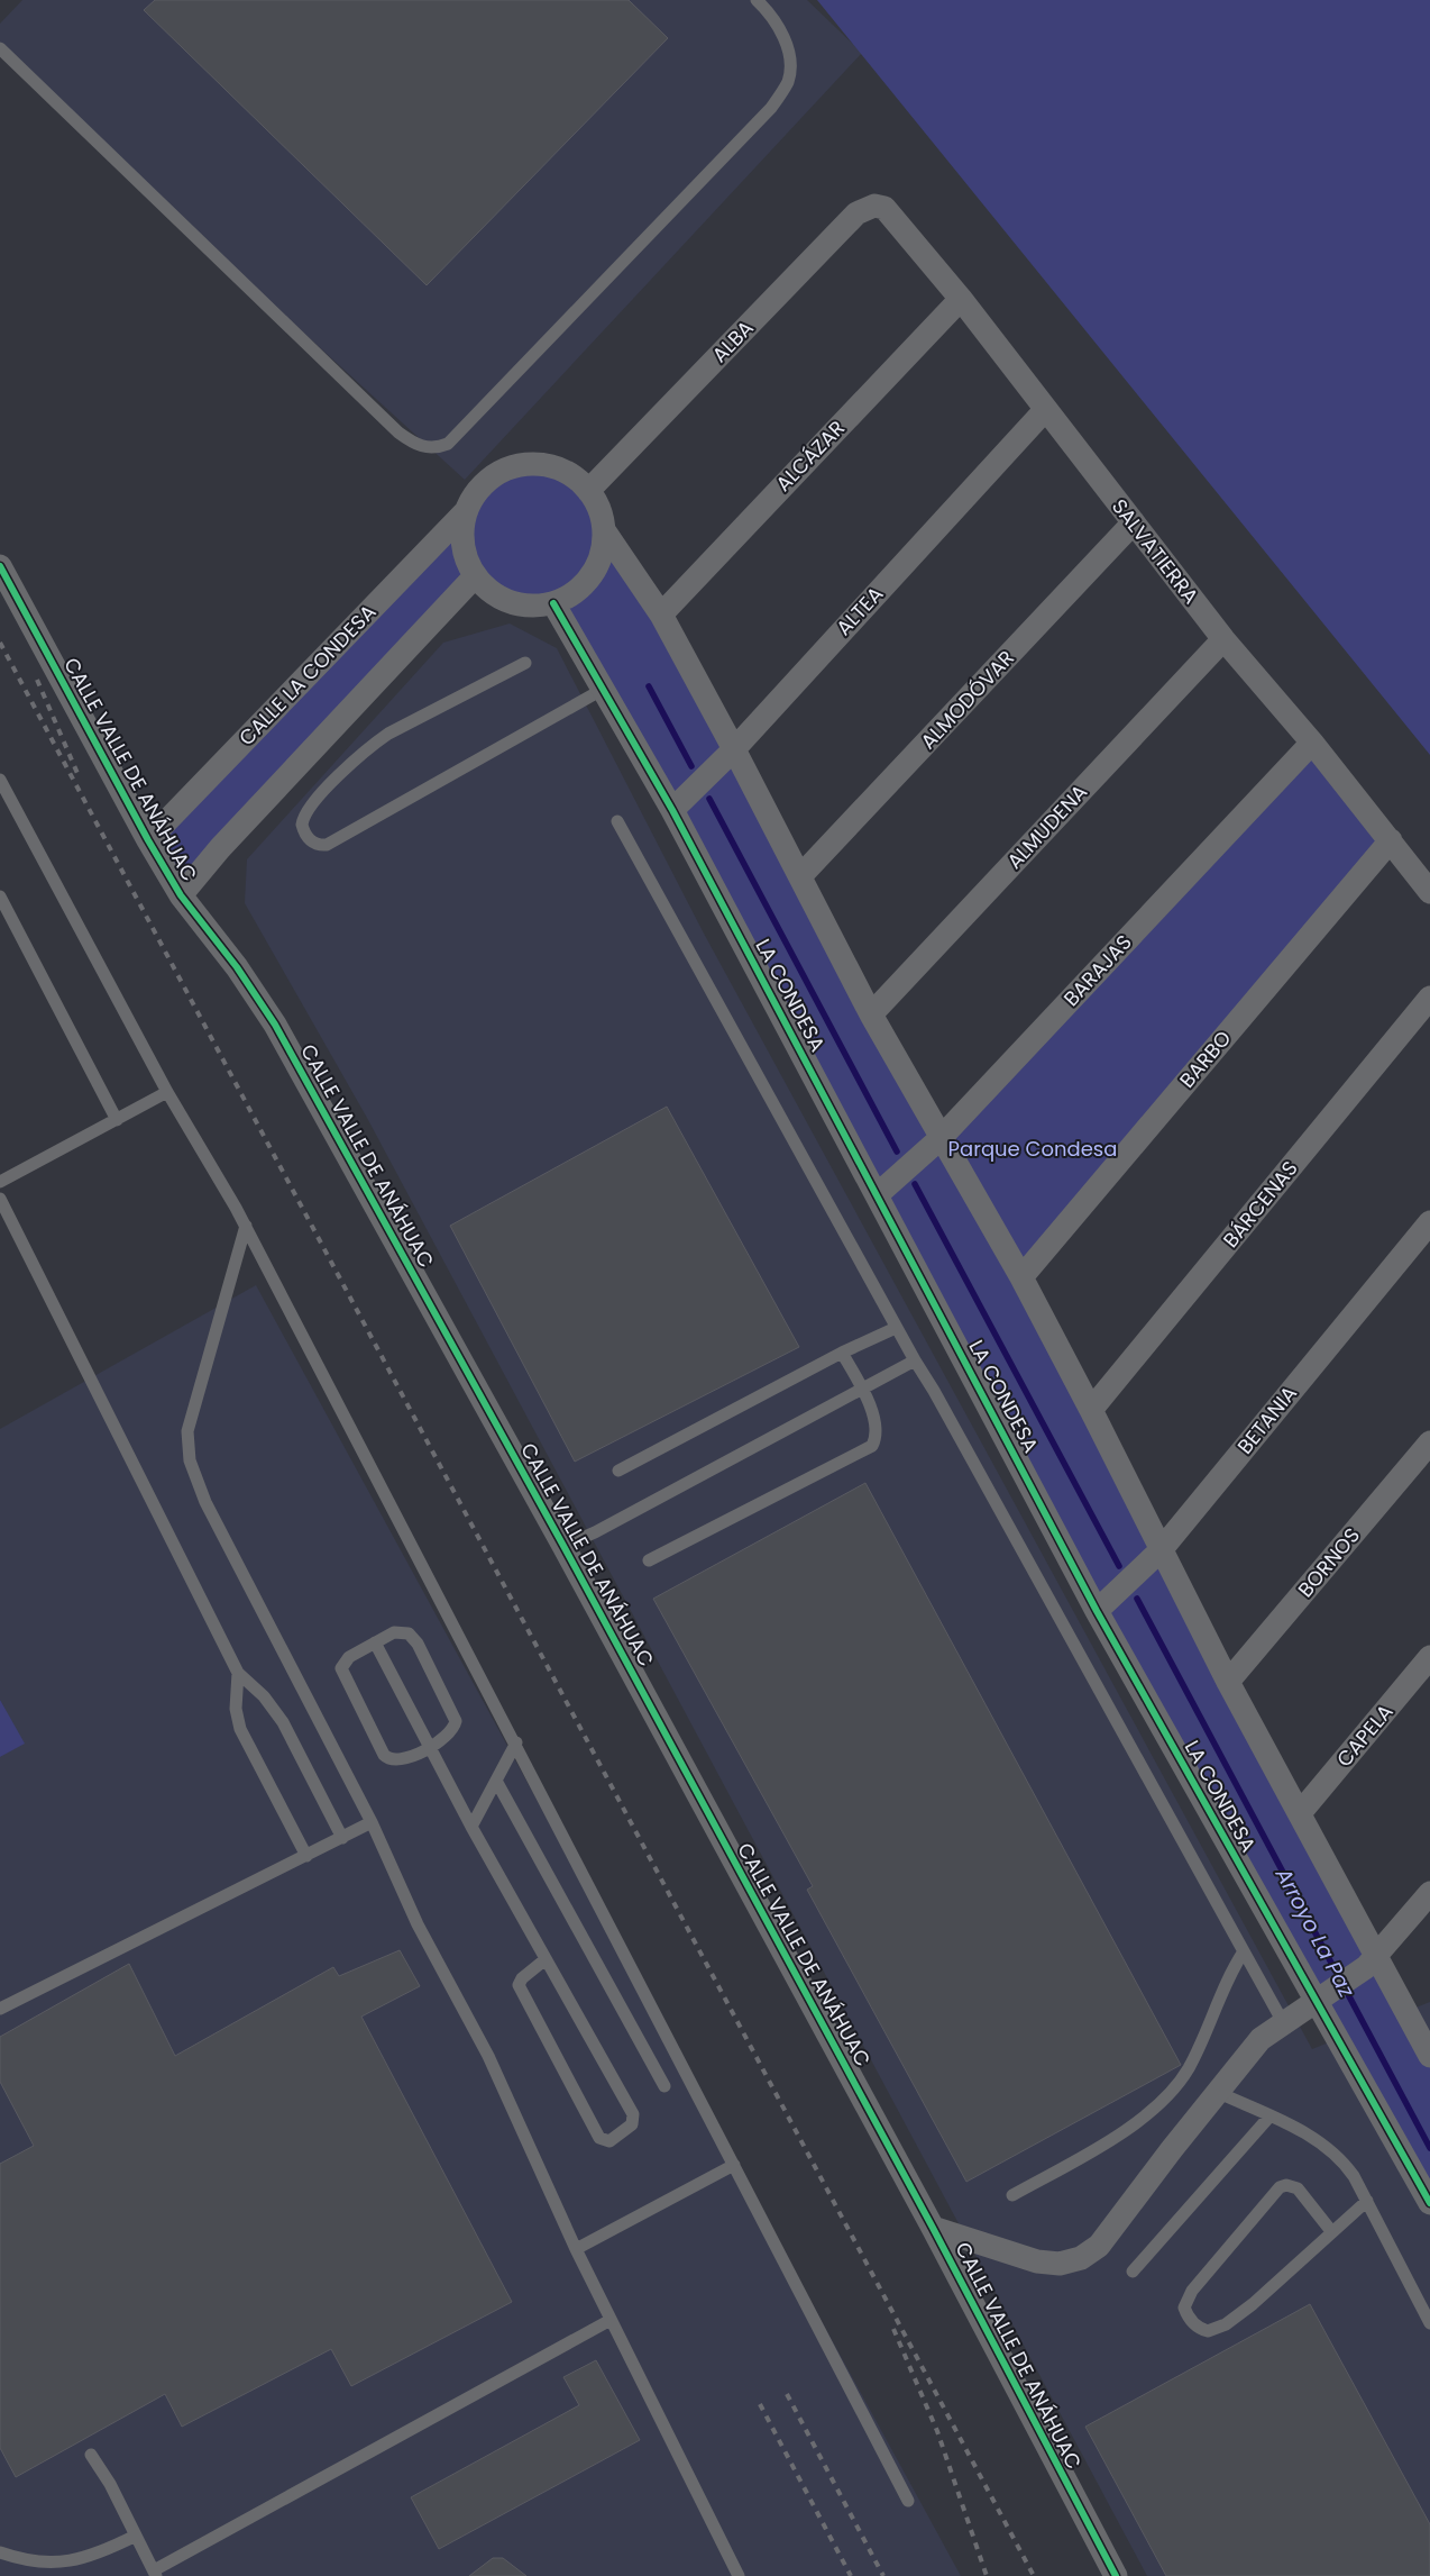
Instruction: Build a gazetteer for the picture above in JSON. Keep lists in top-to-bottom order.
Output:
{
  "streets": {
    "street": [
      "ALBA",
      "ALCÁZAR",
      "SALVATIERRA",
      "ALTEA",
      "CALLE LA CONDESA",
      "ALMODÓVAR",
      "CALLE VALLE DE ANÁHUAC",
      "ALMUDENA",
      "BARAJAS",
      "LA CONDESA",
      "BARBO",
      "BÁRCENAS",
      "BETANIA",
      "BORNOS",
      "CAPELA"
    ]
  },
  "crossings": [
    ["ALBA", "SALVATIERRA"],
    ["ALBA", "CALLE LA CONDESA"],
    ["ALBA", "LA CONDESA"],
    ["ALCÁZAR", "SALVATIERRA"],
    ["SALVATIERRA", "ALTEA"],
    ["SALVATIERRA", "ALMODÓVAR"],
    ["SALVATIERRA", "ALMUDENA"],
    ["SALVATIERRA", "BARAJAS"],
    ["SALVATIERRA", "BARBO"],
    ["ALTEA", "LA CONDESA"],
    ["CALLE LA CONDESA", "CALLE VALLE DE ANÁHUAC"],
    ["CALLE LA CONDESA", "LA CONDESA"],
    ["BARAJAS", "LA CONDESA"],
    ["LA CONDESA", "BETANIA"]
  ],
  "water": ["Arroyo La Paz"],
  "parks": ["Parque Condesa"]
}
